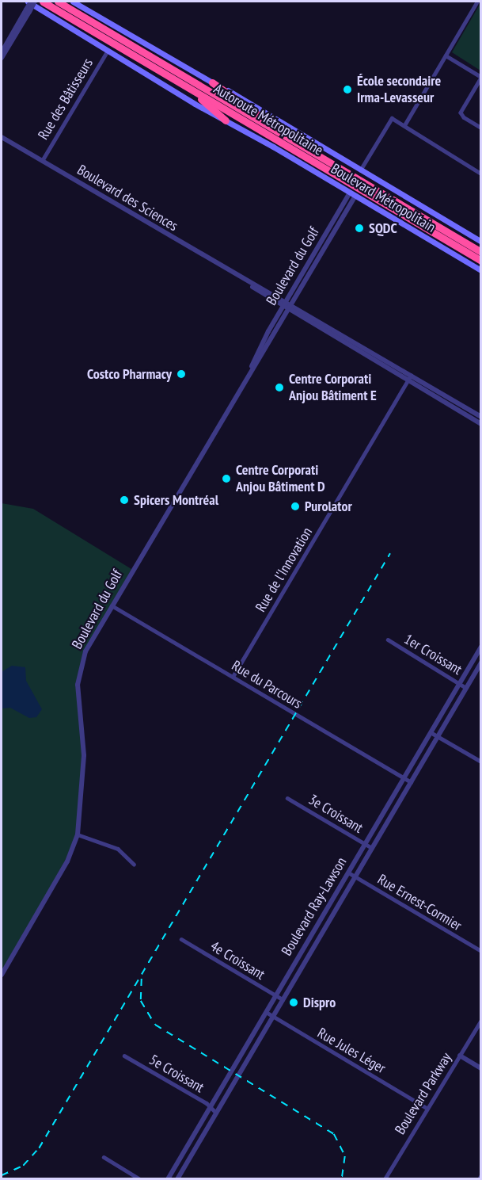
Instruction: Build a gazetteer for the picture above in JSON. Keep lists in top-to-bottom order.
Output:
{
  "streets": {
    "highway": ["Autoroute Métropolitaine"],
    "main road": ["Boulevard Métropolitain"],
    "street": [
      "Rue des Bâtisseurs",
      "Boulevard des Sciences",
      "Boulevard du Golf",
      "Rue de l'Innovation",
      "1er Croissant",
      "Rue du Parcours",
      "3e Croissant",
      "Rue Ernest-Cormier",
      "Boulevard Ray-Lawson",
      "4e Croissant",
      "Rue Jules Léger",
      "5e Croissant",
      "Boulevard Parkway"
    ]
  },
  "crossings": [
    ["Rue des Bâtisseurs", "Boulevard des Sciences"],
    ["Rue des Bâtisseurs", "Boulevard Métropolitain"],
    ["Boulevard des Sciences", "Boulevard du Golf"],
    ["Boulevard des Sciences", "Rue de l'Innovation"],
    ["Boulevard Métropolitain", "Boulevard du Golf"],
    ["Boulevard du Golf", "Rue du Parcours"],
    ["Rue de l'Innovation", "Rue du Parcours"],
    ["1er Croissant", "Boulevard Ray-Lawson"],
    ["Rue du Parcours", "Boulevard Ray-Lawson"],
    ["3e Croissant", "Boulevard Ray-Lawson"],
    ["Rue Ernest-Cormier", "Boulevard Ray-Lawson"],
    ["Boulevard Ray-Lawson", "4e Croissant"],
    ["Boulevard Ray-Lawson", "Rue Jules Léger"],
    ["Boulevard Ray-Lawson", "5e Croissant"],
    ["Rue Jules Léger", "Boulevard Parkway"]
  ],
  "places": [
    "École secondaire Irma-Levasseur",
    "SQDC",
    "Costco Pharmacy",
    "Centre Corporati Anjou Bâtiment E",
    "Centre Corporati Anjou Bâtiment D",
    "Spicers Montréal",
    "Purolator",
    "Dispro"
  ]
}
